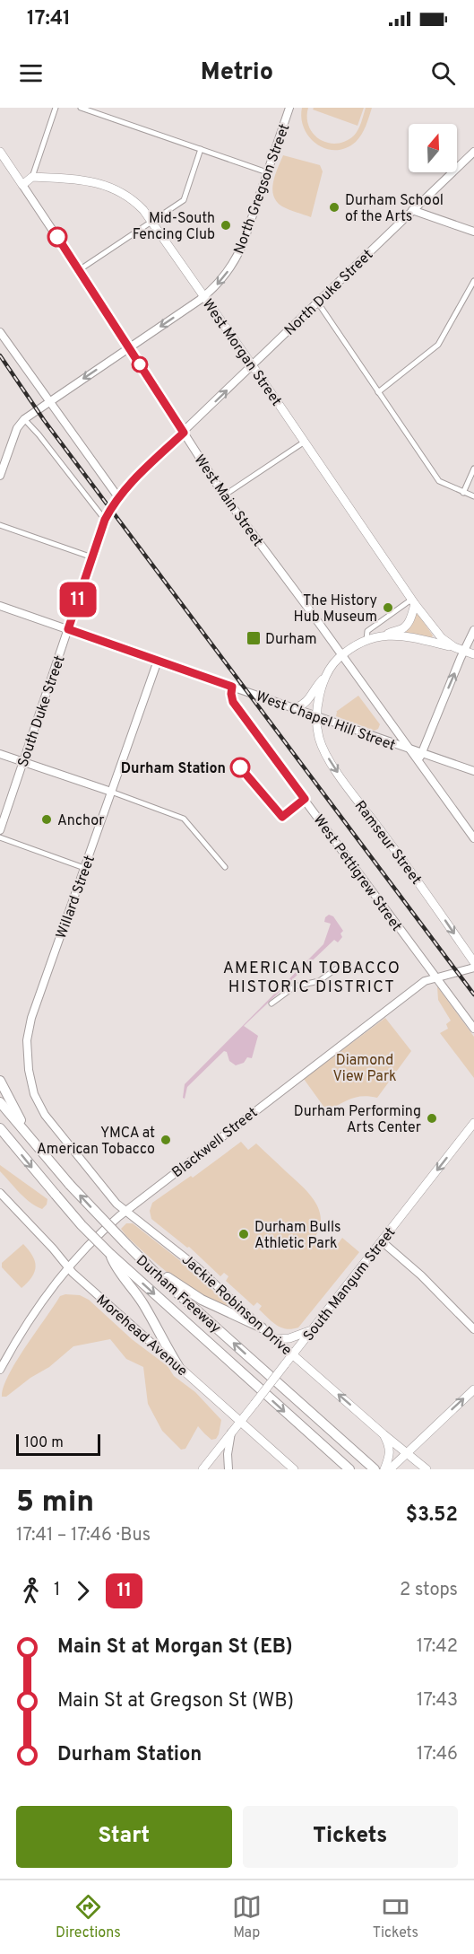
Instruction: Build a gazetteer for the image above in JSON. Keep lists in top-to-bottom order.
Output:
{
  "streets": {
    "highway": ["Durham Freeway"],
    "main road": [
      "West Morgan Street",
      "West Main Street",
      "Ramseur Street",
      "South Mangum Street",
      "Jackie Robinson Drive",
      "Morehead Avenue"
    ],
    "street": [
      "North Gregson Street",
      "North Duke Street",
      "South Duke Street",
      "West Chapel Hill Street",
      "West Pettigrew Street",
      "Willard Street",
      "Blackwell Street"
    ]
  },
  "crossings": [
    ["North Gregson Street", "West Morgan Street"],
    ["North Gregson Street", "West Main Street"],
    ["North Duke Street", "West Morgan Street"],
    ["North Duke Street", "West Main Street"],
    ["North Duke Street", "South Duke Street"],
    ["West Main Street", "South Duke Street"],
    ["West Main Street", "West Chapel Hill Street"],
    ["South Duke Street", "West Chapel Hill Street"],
    ["West Chapel Hill Street", "Ramseur Street"],
    ["West Chapel Hill Street", "West Pettigrew Street"],
    ["West Chapel Hill Street", "Willard Street"],
    ["West Pettigrew Street", "Blackwell Street"],
    ["Willard Street", "Jackie Robinson Drive"],
    ["Blackwell Street", "Jackie Robinson Drive"],
    ["Blackwell Street", "Morehead Avenue"],
    ["South Mangum Street", "Jackie Robinson Drive"],
    ["South Mangum Street", "Morehead Avenue"]
  ],
  "one_way": ["North Gregson Street", "Ramseur Street"],
  "districts": ["AMERICAN TOBACCO HISTORIC DISTRICT"],
  "parks": ["Diamond View Park"],
  "places": {
    "other": [
      "Durham School of the Arts",
      "Mid-South Fencing Club",
      "The History Hub Museum",
      "Durham Station",
      "Anchor",
      "Durham Performing Arts Center",
      "YMCA at American Tobacco",
      "Durham Bulls Athletic Park"
    ],
    "transit": ["Durham"]
  },
  "lines": ["bus line 11"],
  "scale_bar": "100 m",
  "north": "top",
  "page": {
    "status": "17:41",
    "header": "Metrio",
    "on_map": "11",
    "scale": "100 m",
    "heading": ["5 min", "17:41 – 17:46 · Bus", "$3.52"],
    "legs": ["1", "11", "2 stops"],
    "list": [
      {
        "name": "Main St at Morgan St (EB)",
        "value": "17:42"
      },
      {
        "name": "Main St at Gregson St (WB)",
        "value": "17:43"
      },
      {
        "name": "Durham Station",
        "value": "17:46"
      }
    ],
    "buttons": ["Start", "Tickets"],
    "tabs": ["Directions", "Map", "Tickets"]
  }
}
